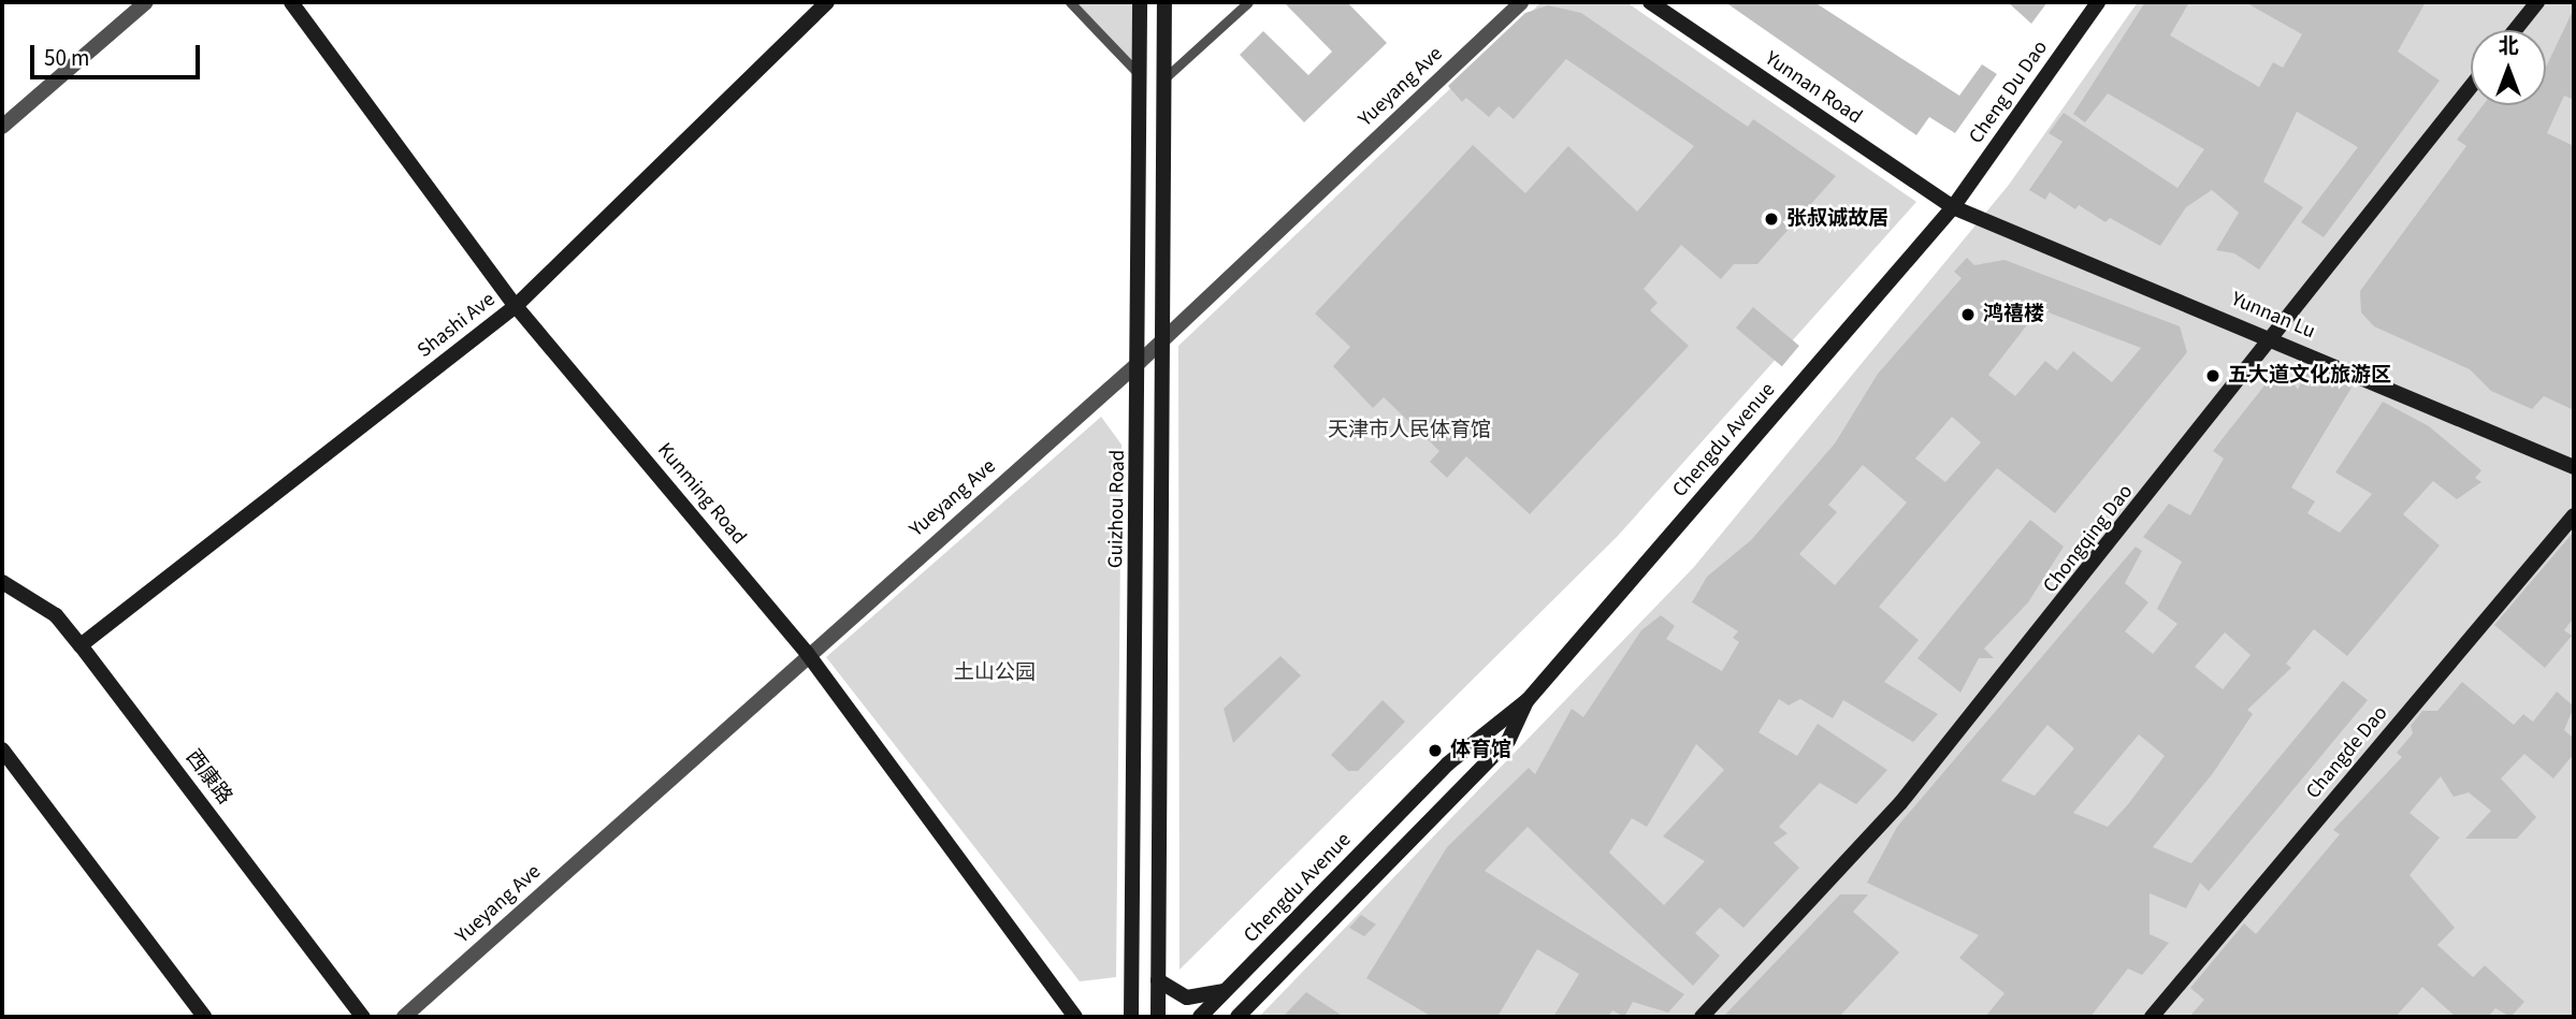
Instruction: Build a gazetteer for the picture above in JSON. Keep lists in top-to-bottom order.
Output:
{
  "streets": {
    "street": [
      "Yueyang Ave",
      "Yunnan Road",
      "Cheng Du Dao",
      "Yunnan Lu",
      "Shashi Ave",
      "Chengdu Avenue",
      "Kunming Road",
      "Guizhou Road",
      "Chongqing Dao",
      "Changde Dao",
      "西康路"
    ]
  },
  "crossings": [
    ["Yueyang Ave", "Kunming Road"],
    ["Yueyang Ave", "Guizhou Road"],
    ["Yunnan Road", "Cheng Du Dao"],
    ["Yunnan Road", "Yunnan Lu"],
    ["Yunnan Road", "Chengdu Avenue"],
    ["Cheng Du Dao", "Yunnan Lu"],
    ["Cheng Du Dao", "Chengdu Avenue"],
    ["Yunnan Lu", "Chengdu Avenue"],
    ["Yunnan Lu", "Chongqing Dao"],
    ["Shashi Ave", "Kunming Road"],
    ["Shashi Ave", "西康路"]
  ],
  "parks": ["天津市人民体育馆", "土山公园"],
  "places": [
    "张叔诚故居",
    "鸿禧楼",
    "五大道文化旅游区",
    "体育馆"
  ],
  "scale_bar": "50 m",
  "north": "top"
}
